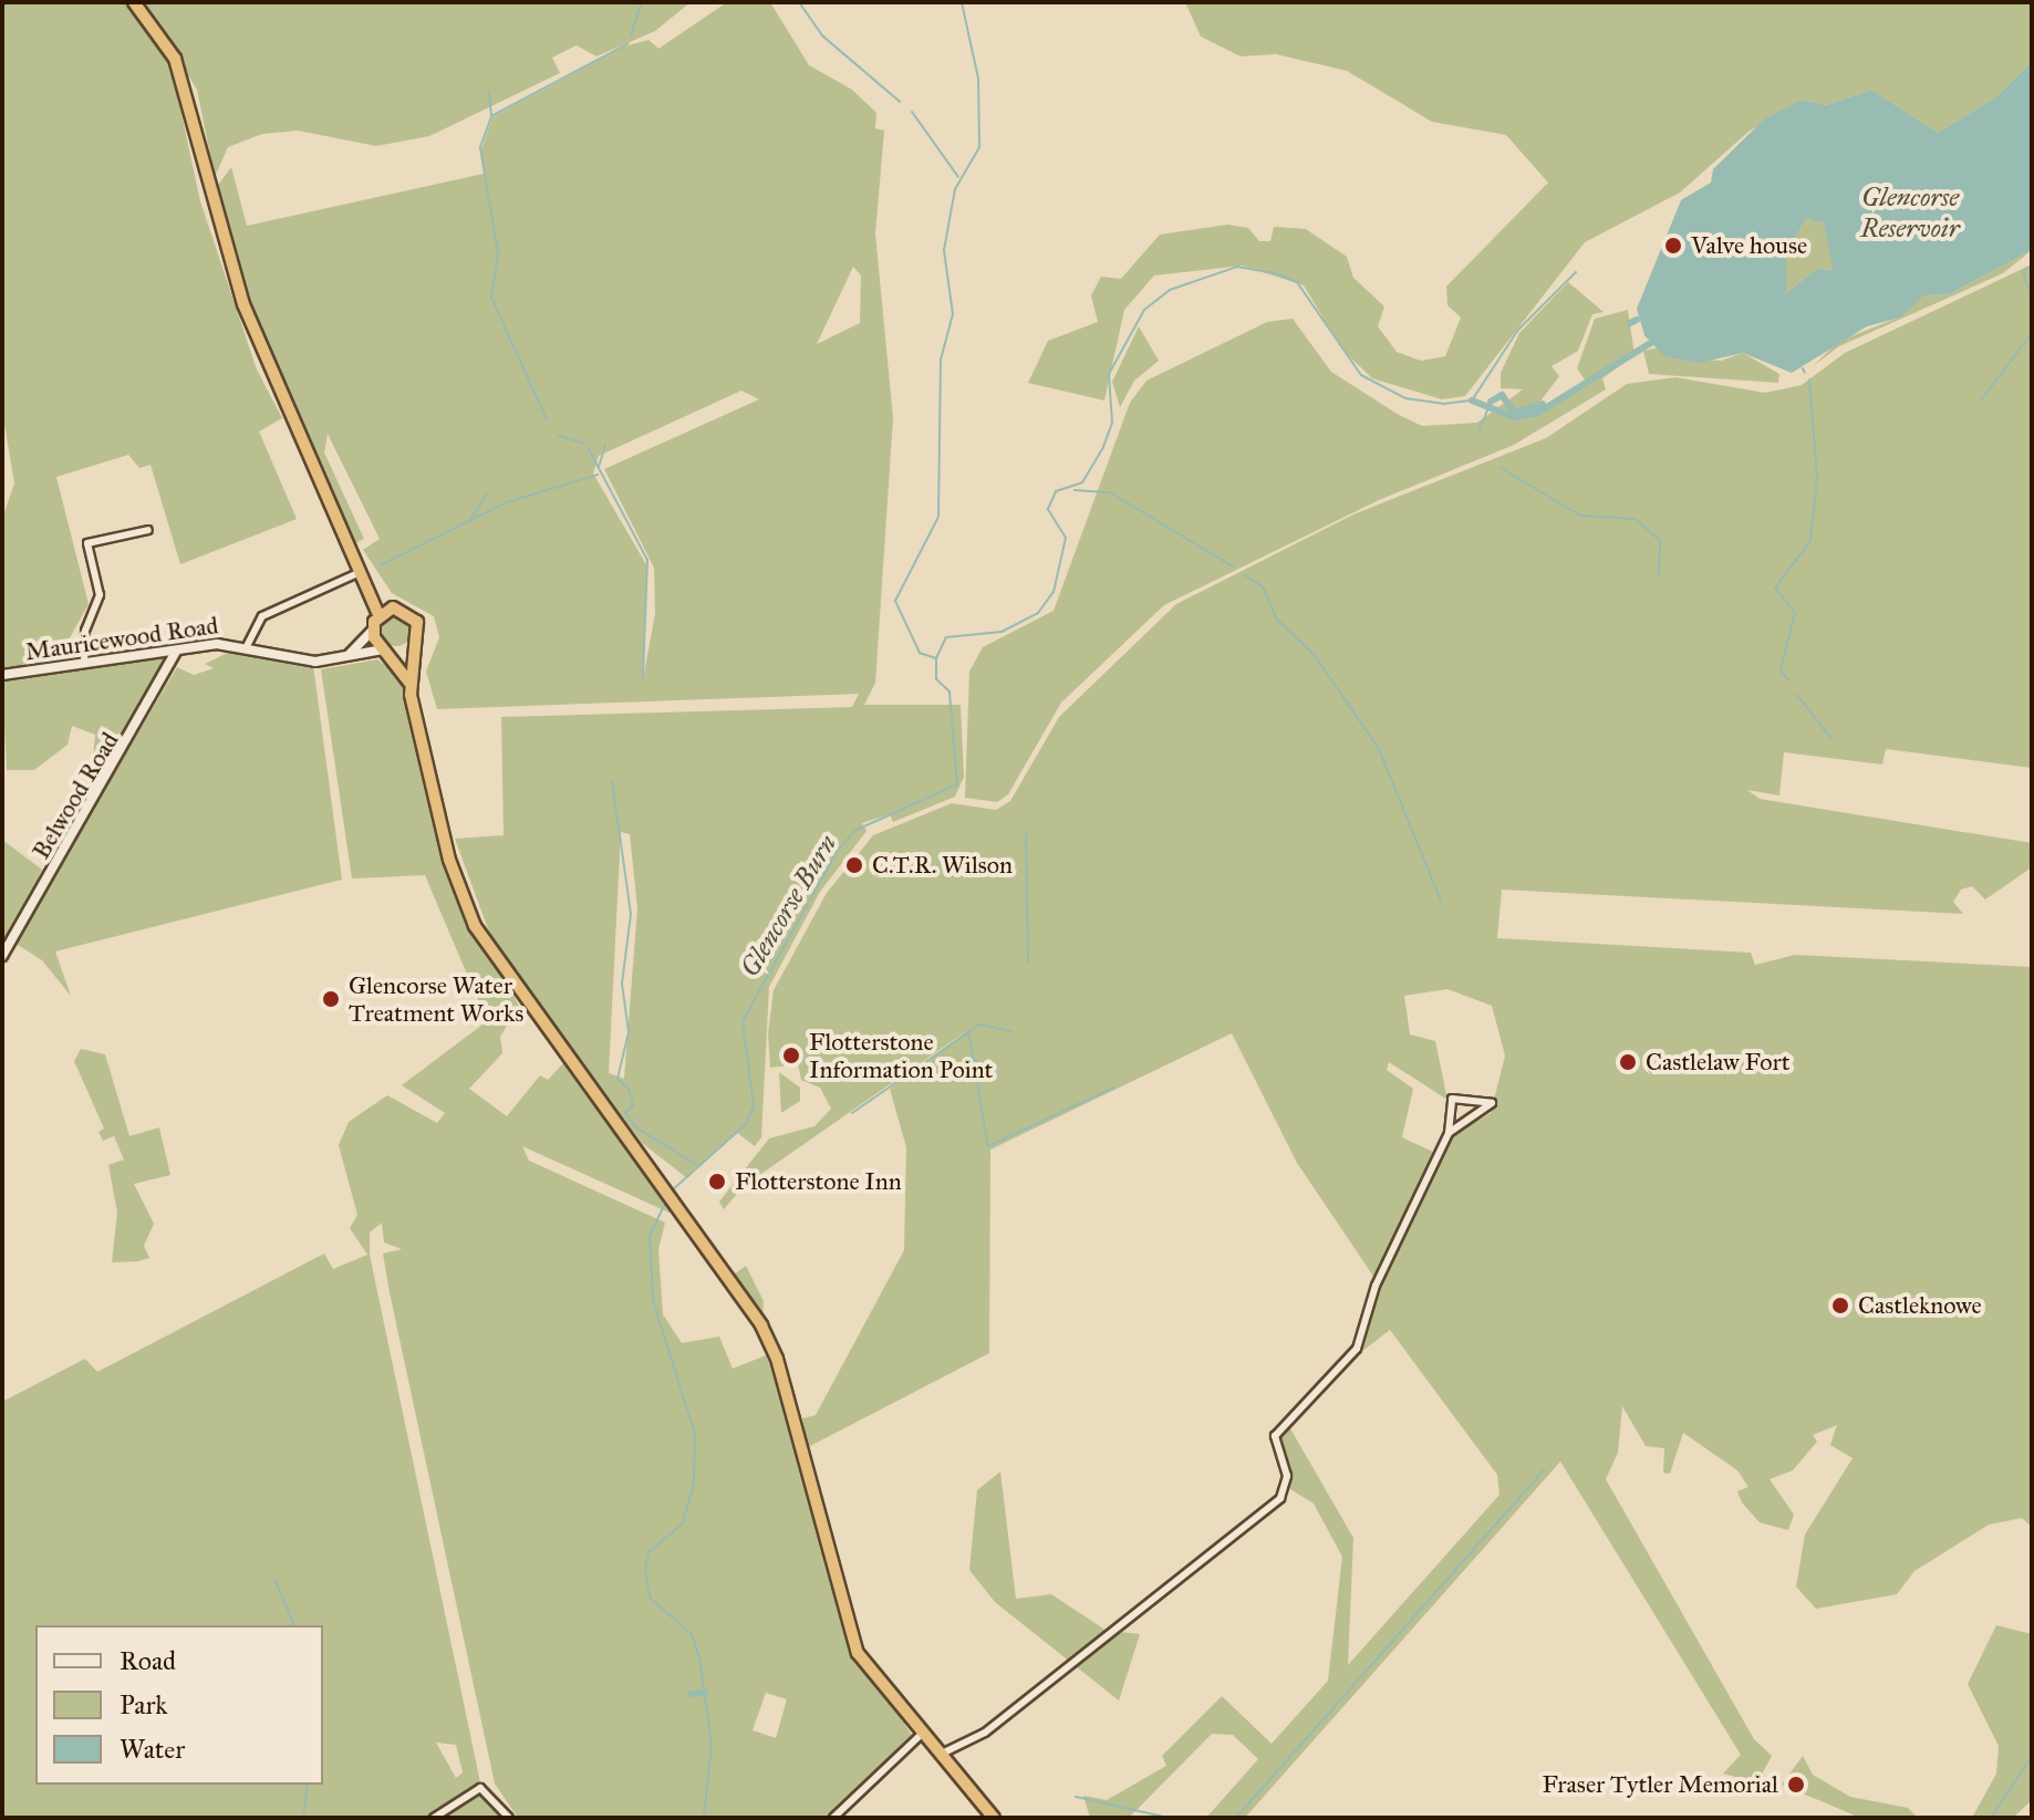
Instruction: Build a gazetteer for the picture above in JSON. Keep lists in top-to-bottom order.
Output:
{
  "streets": {
    "street": ["Mauricewood Road", "Belwood Road"]
  },
  "crossings": [
    ["Mauricewood Road", "Belwood Road"]
  ],
  "water": ["Glencorse Reservoir", "Glencorse Burn"],
  "places": [
    "Valve house",
    "C.T.R. Wilson",
    "Glencorse Water Treatment Works",
    "Flotterstone Information Point",
    "Castlelaw Fort",
    "Flotterstone Inn",
    "Castleknowe",
    "Fraser Tytler Memorial"
  ],
  "legend": ["Road", "Park", "Water"]
}
